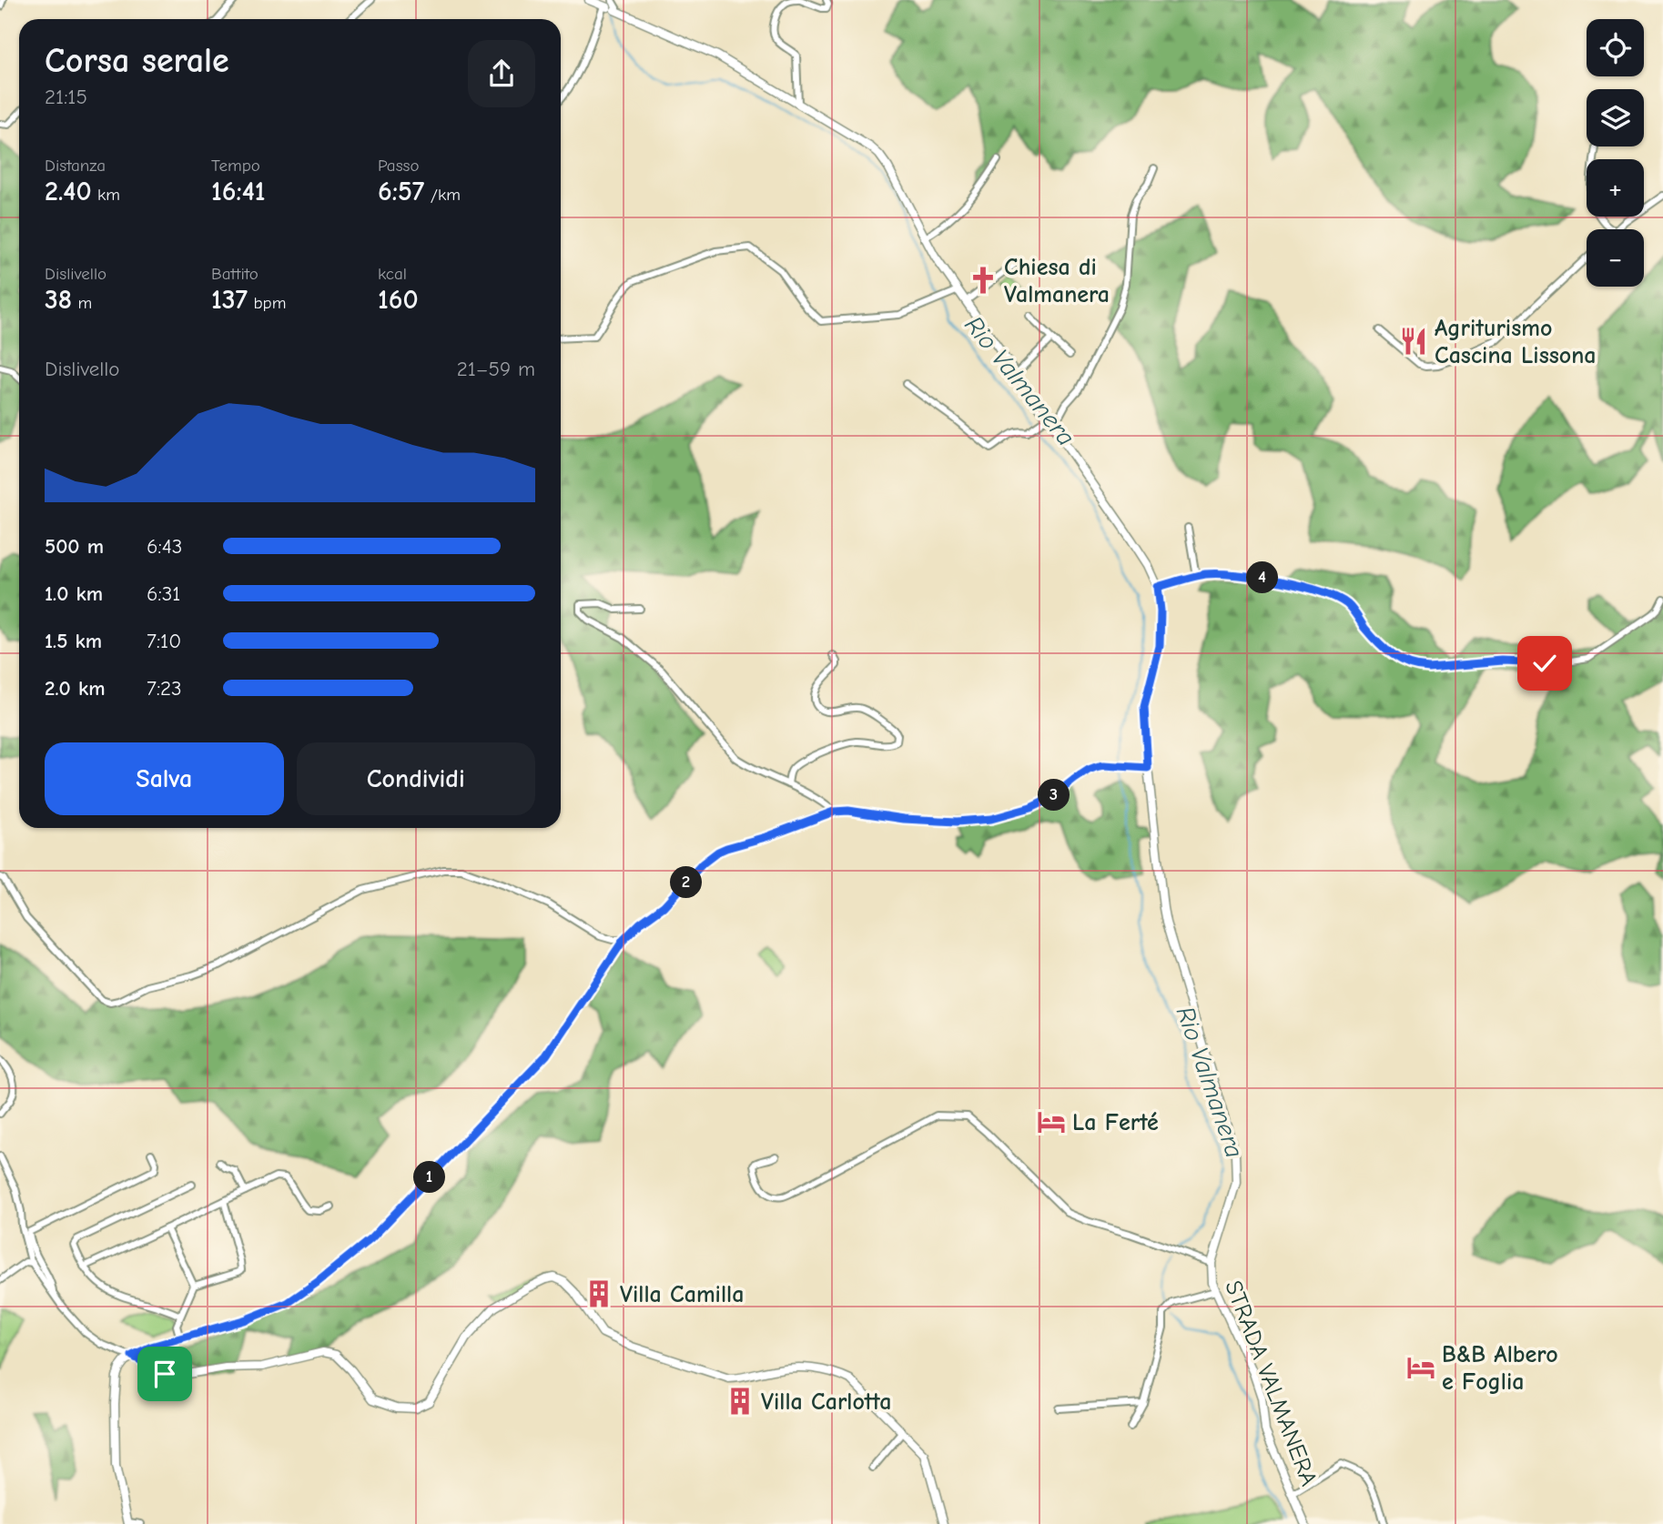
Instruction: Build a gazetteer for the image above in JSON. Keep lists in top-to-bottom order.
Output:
{
  "streets": {
    "street": ["STRADA VALMANERA"]
  },
  "water": ["Rio Valmanera"],
  "places": {
    "church": ["Chiesa di Valmanera"],
    "restaurant": ["Agriturismo Cascina Lissona"],
    "hotel": ["La Ferté", "B&B Albero e Foglia"],
    "building": ["Villa Camilla", "Villa Carlotta"]
  },
  "page": {
    "map_buttons": ["+", "−"],
    "heading": ["Corsa serale", "21:15"],
    "stats": [
      ["Distanza", "2.40 km"],
      ["Tempo", "16:41"],
      ["Passo", "6:57 /km"],
      ["Dislivello", "38 m"],
      ["Battito", "137 bpm"],
      ["kcal", "160"]
    ],
    "chart": ["Dislivello", "21–59 m"],
    "list": [
      {
        "name": "500 m",
        "note": "6:43"
      },
      {
        "name": "1.0 km",
        "note": "6:31"
      },
      {
        "name": "1.5 km",
        "note": "7:10"
      },
      {
        "name": "2.0 km",
        "note": "7:23"
      }
    ],
    "pins": [
      "4",
      "3",
      "2",
      "1"
    ],
    "buttons": ["Salva", "Condividi"]
  }
}
